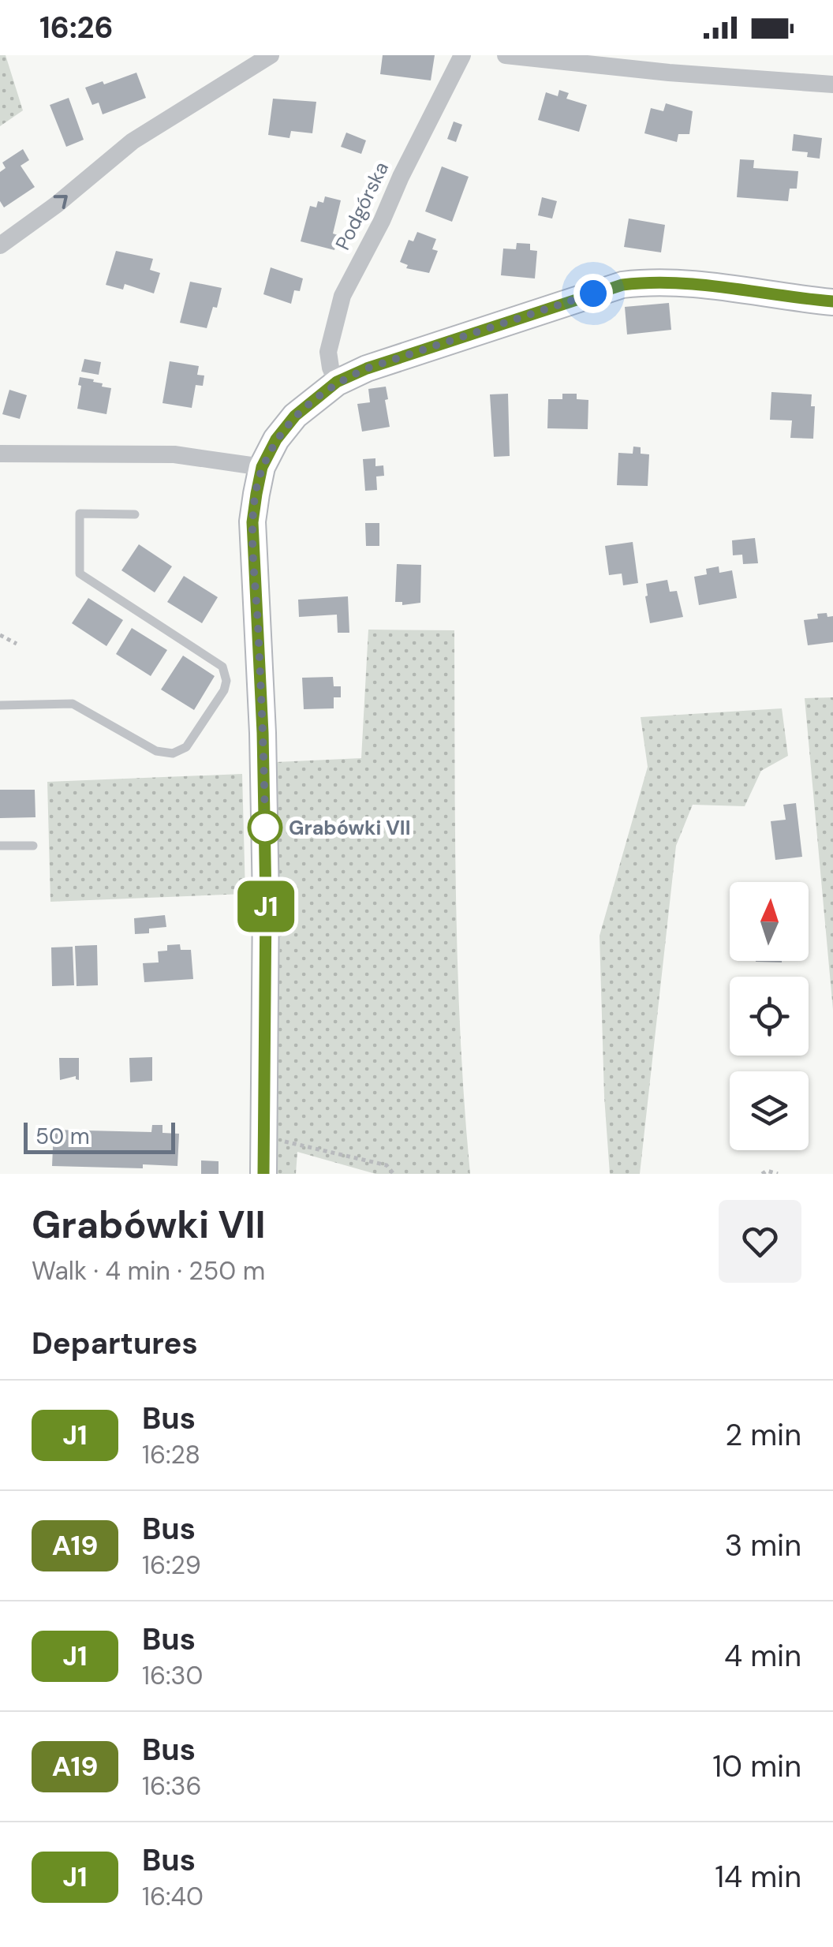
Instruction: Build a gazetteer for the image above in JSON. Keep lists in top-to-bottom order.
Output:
{
  "streets": {
    "street": ["Podgórska"]
  },
  "places": ["Grabówki VII"],
  "lines": ["bus line J1"],
  "scale_bar": "50 m",
  "north": "top",
  "page": {
    "status": "16:26",
    "on_map": "J1",
    "scale": "50 m",
    "heading": [
      ["Grabówki VII", "Walk · 4 min · 250 m"],
      "Departures"
    ],
    "list": [
      {
        "mark": "J1",
        "name": "Bus",
        "note": "16:28",
        "value": "2 min"
      },
      {
        "mark": "A19",
        "name": "Bus",
        "note": "16:29",
        "value": "3 min"
      },
      {
        "mark": "J1",
        "name": "Bus",
        "note": "16:30",
        "value": "4 min"
      },
      {
        "mark": "A19",
        "name": "Bus",
        "note": "16:36",
        "value": "10 min"
      },
      {
        "mark": "J1",
        "name": "Bus",
        "note": "16:40",
        "value": "14 min"
      }
    ]
  }
}
